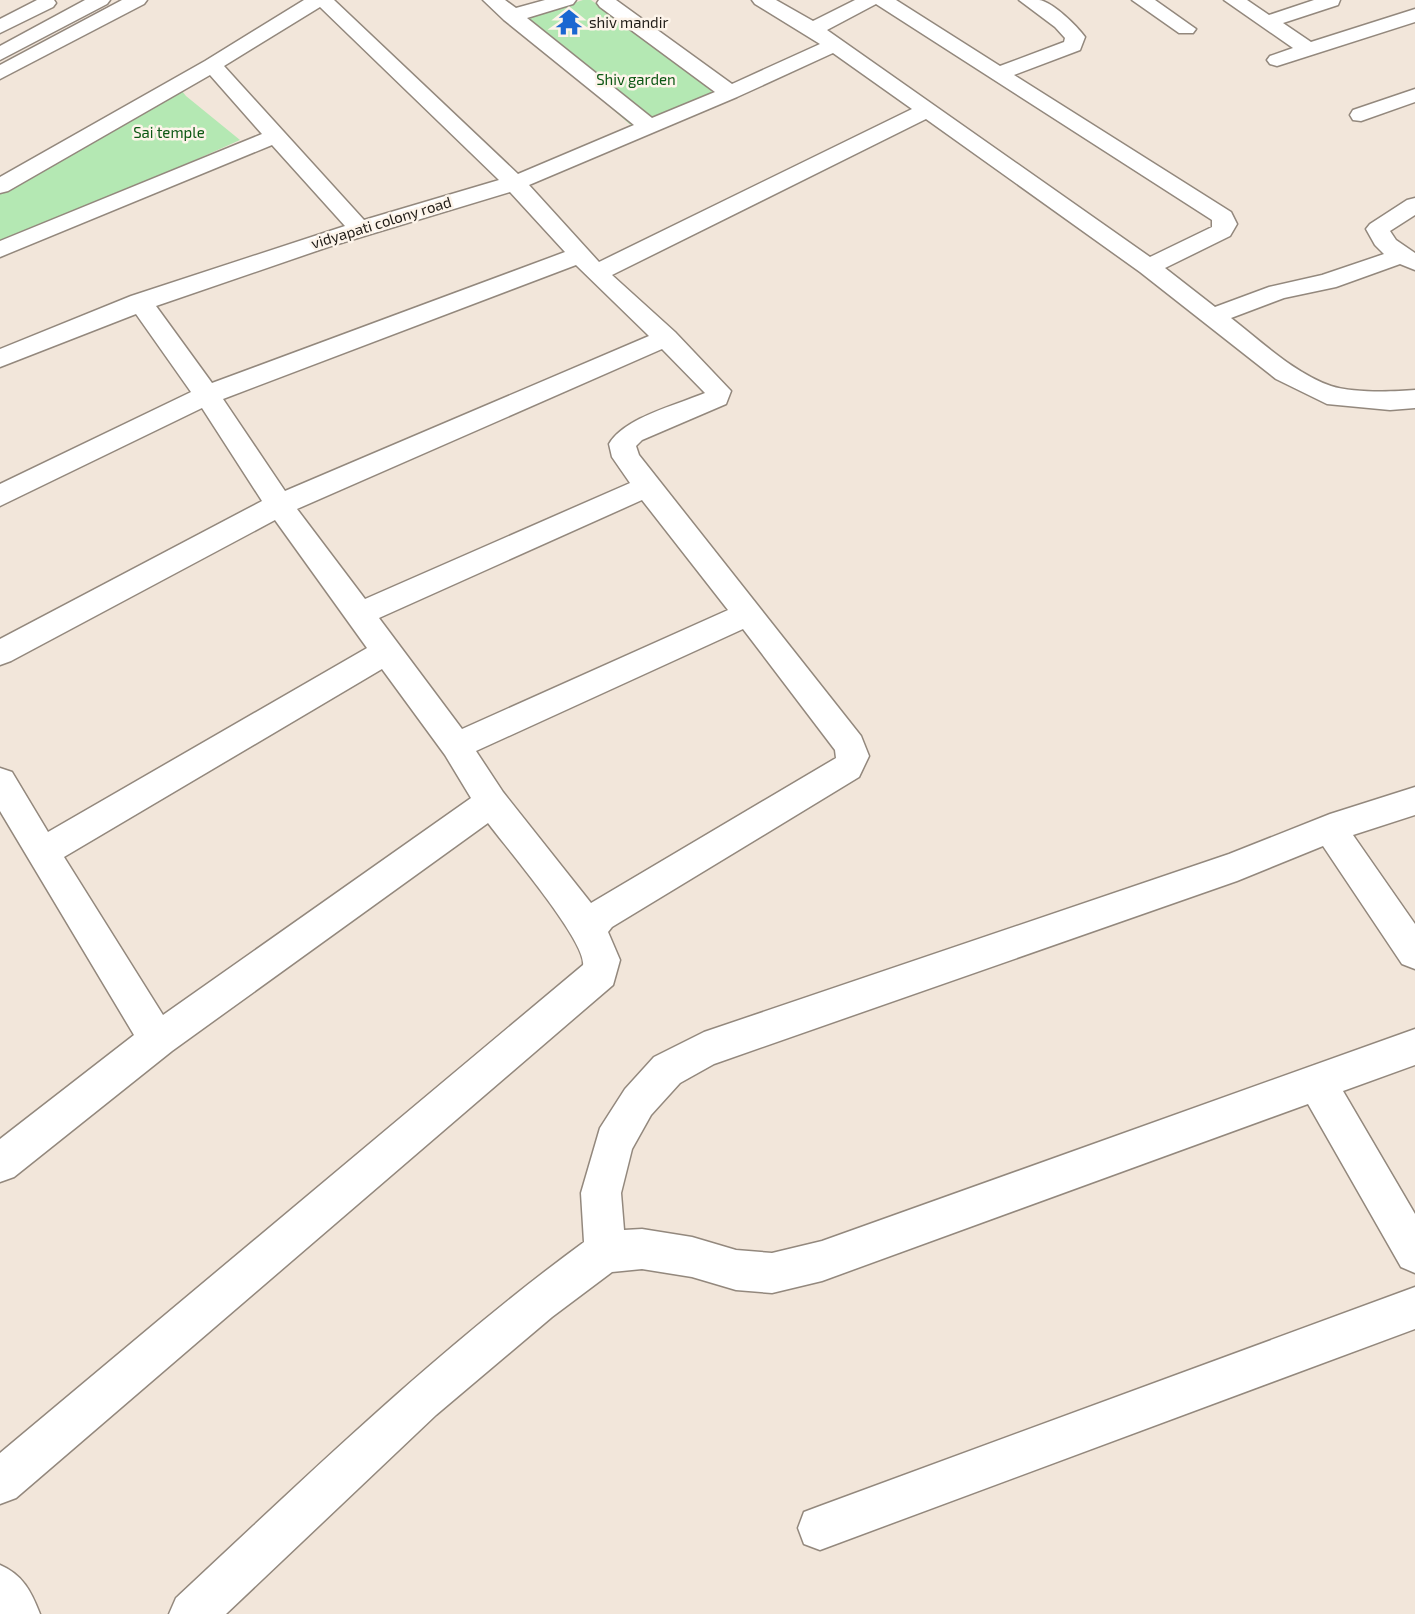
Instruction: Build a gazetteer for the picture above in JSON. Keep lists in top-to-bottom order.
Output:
{
  "streets": {
    "street": ["vidyapati colony road"]
  },
  "parks": ["Shiv garden", "Sai temple"],
  "places": {
    "temple": ["shiv mandir"]
  }
}
